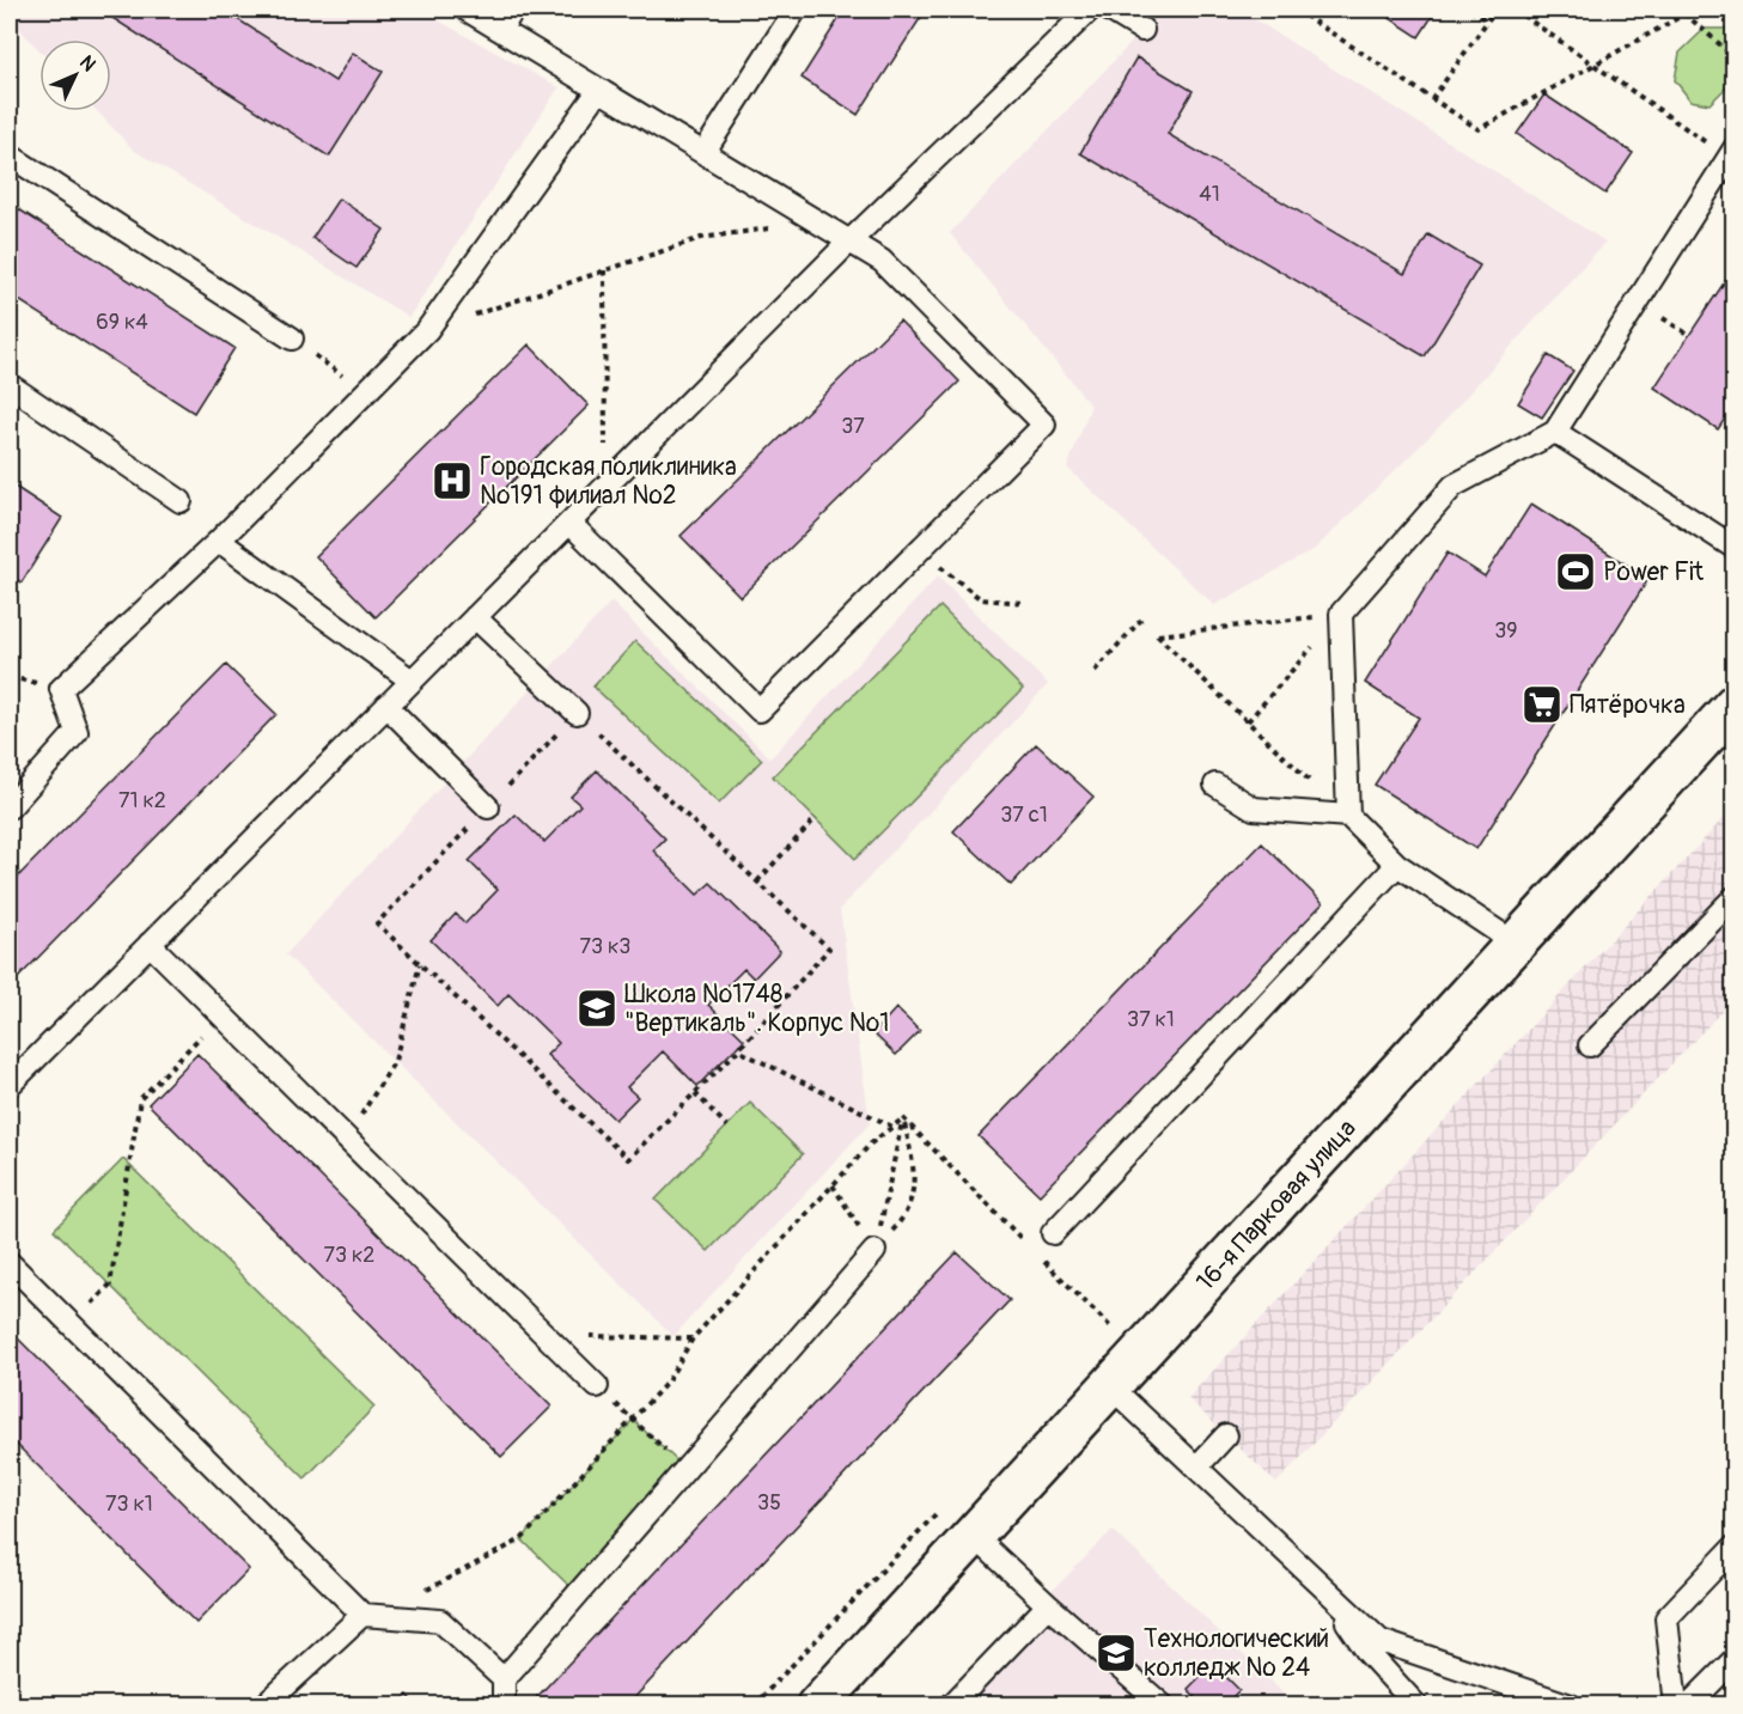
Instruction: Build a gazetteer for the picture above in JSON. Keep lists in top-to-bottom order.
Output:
{
  "streets": {
    "main road": ["16-я Парковая улица"]
  },
  "places": {
    "hospital": ["Городская поликлиника №191 филиал №2"],
    "sports": ["Power Fit"],
    "supermarket": ["Пятёрочка"],
    "school or university": ["Школа №1748 \"Вертикаль\". Корпус №1", "Технологический колледж № 24"]
  },
  "house_numbers": [
    "41",
    "69 к4",
    "37",
    "39",
    "71 к2",
    "37 с1",
    "73 к3",
    "37 к1",
    "73 к2",
    "35",
    "73 к1"
  ],
  "north": "top right"
}
